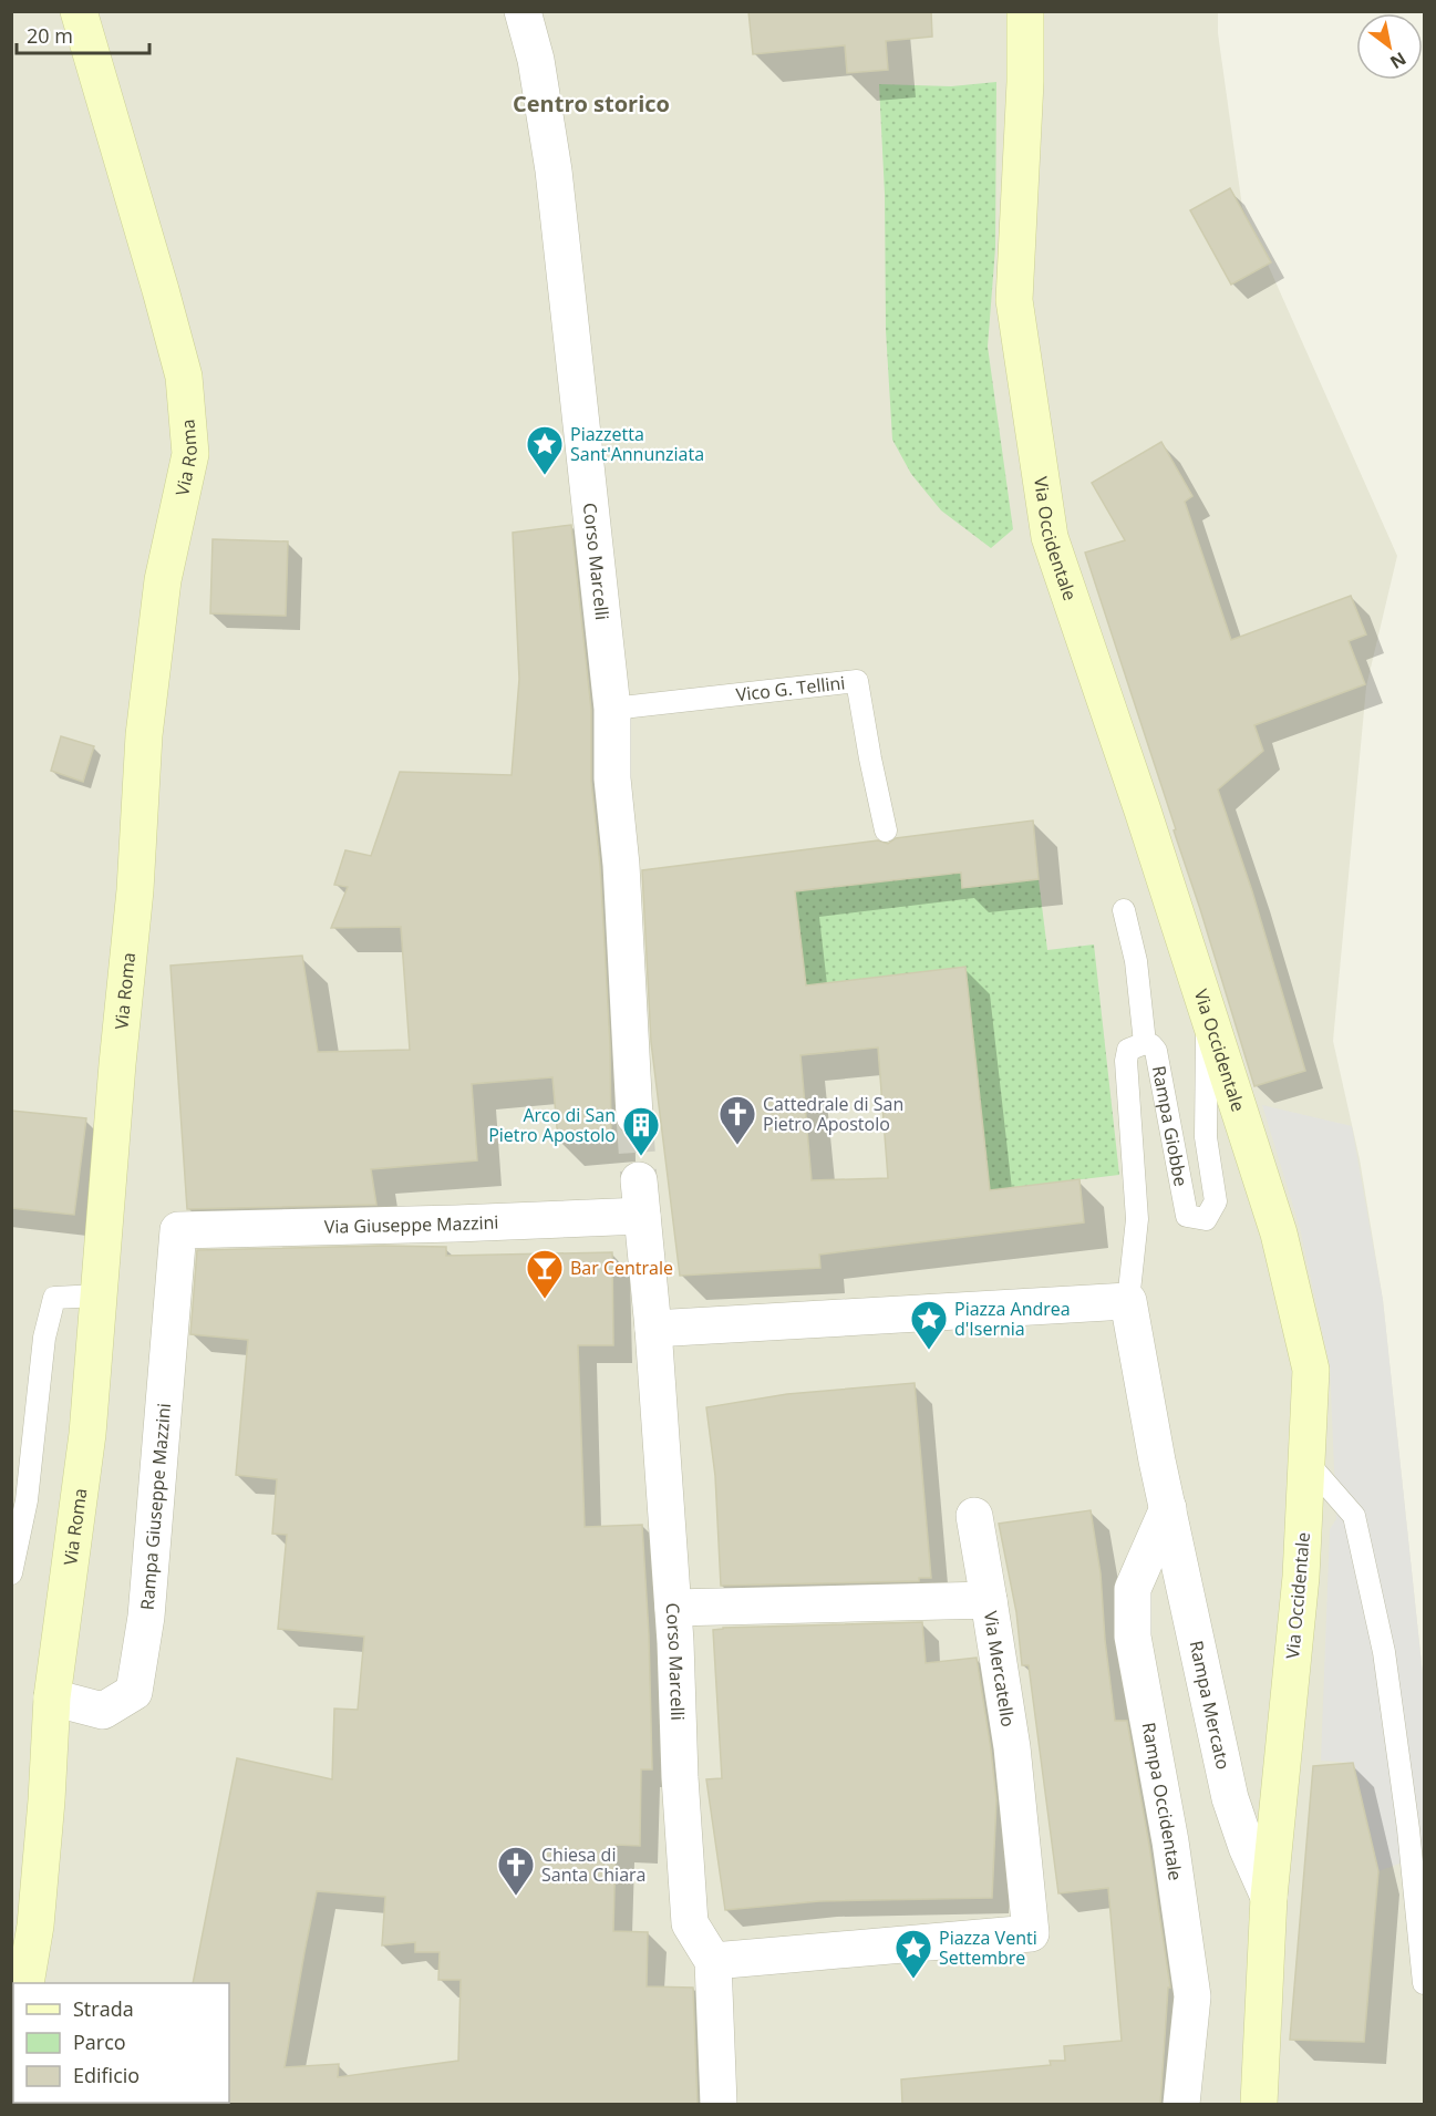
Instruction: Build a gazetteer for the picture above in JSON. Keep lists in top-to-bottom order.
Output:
{
  "streets": {
    "main road": ["Via Roma", "Via Occidentale"],
    "street": [
      "Corso Marcelli",
      "Via Giuseppe Mazzini",
      "Rampa Giuseppe Mazzini",
      "Via Mercatello",
      "Rampa Mercato",
      "Rampa Occidentale"
    ],
    "lane": ["Vico G. Tellini", "Rampa Giobbe"]
  },
  "crossings": [
    ["Via Roma", "Rampa Giuseppe Mazzini"],
    ["Via Occidentale", "Rampa Giobbe"],
    ["Via Occidentale", "Rampa Mercato"],
    ["Corso Marcelli", "Vico G. Tellini"],
    ["Corso Marcelli", "Via Giuseppe Mazzini"],
    ["Corso Marcelli", "Via Mercatello"],
    ["Rampa Giobbe", "Rampa Mercato"],
    ["Via Giuseppe Mazzini", "Rampa Giuseppe Mazzini"],
    ["Rampa Mercato", "Rampa Occidentale"]
  ],
  "districts": ["Centro storico"],
  "places": {
    "place": ["Piazzetta Sant'Annunziata", "Piazza Andrea d'Isernia", "Piazza Venti Settembre"],
    "church": ["Cattedrale di San Pietro Apostolo", "Chiesa di Santa Chiara"],
    "building": ["Arco di San Pietro Apostolo"],
    "bar": ["Bar Centrale"]
  },
  "legend": ["Strada", "Parco", "Edificio"],
  "scale_bar": "20 m",
  "north": "bottom right"
}
